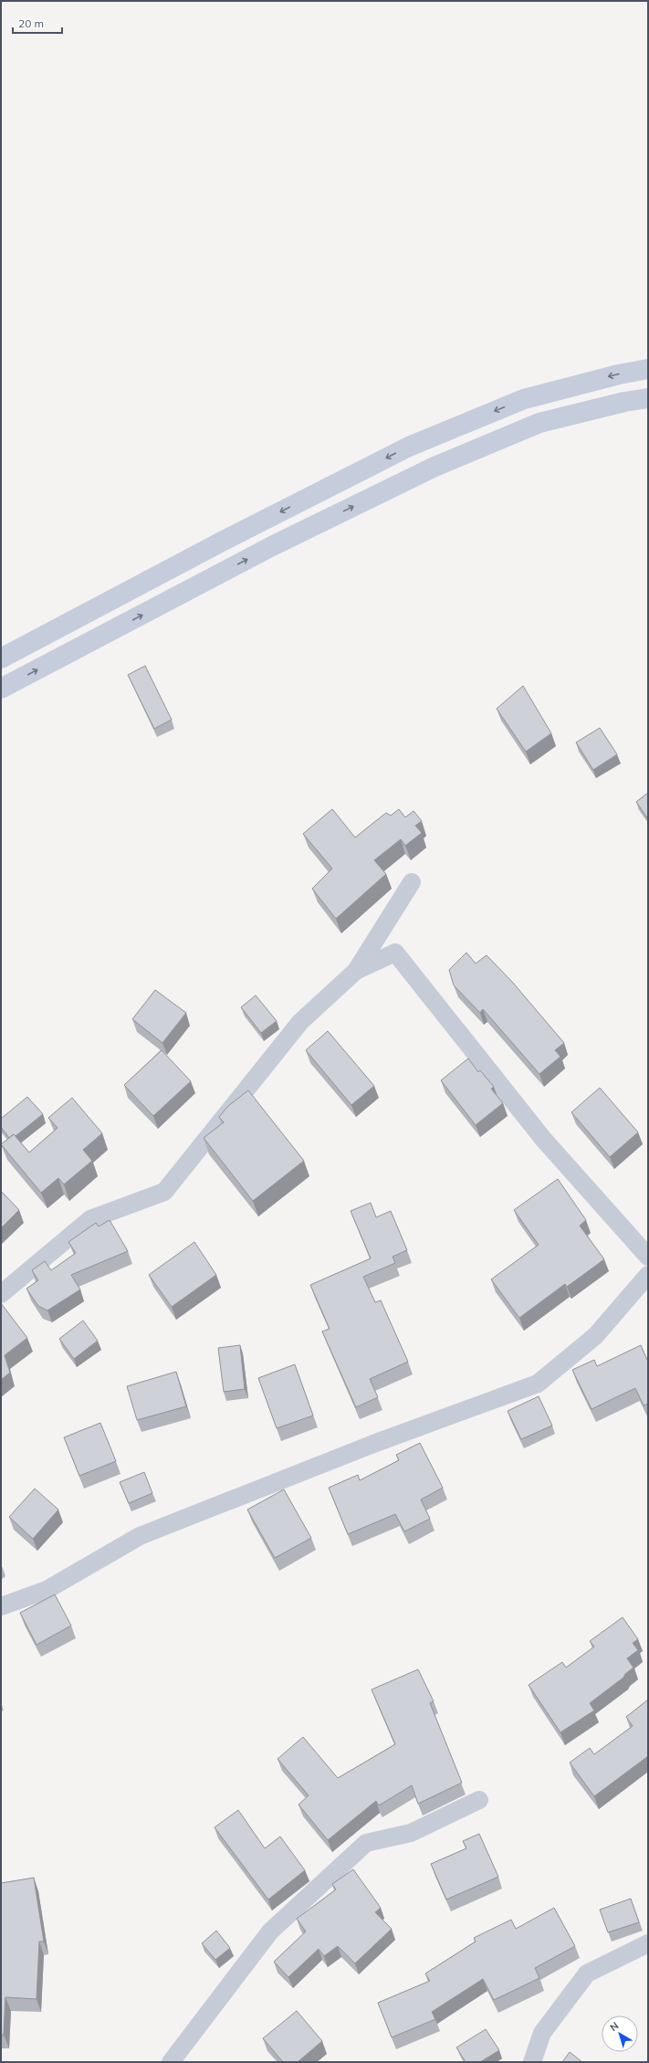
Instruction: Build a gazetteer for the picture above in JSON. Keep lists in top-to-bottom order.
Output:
{
  "scale_bar": "20 m",
  "north": "top left"
}
